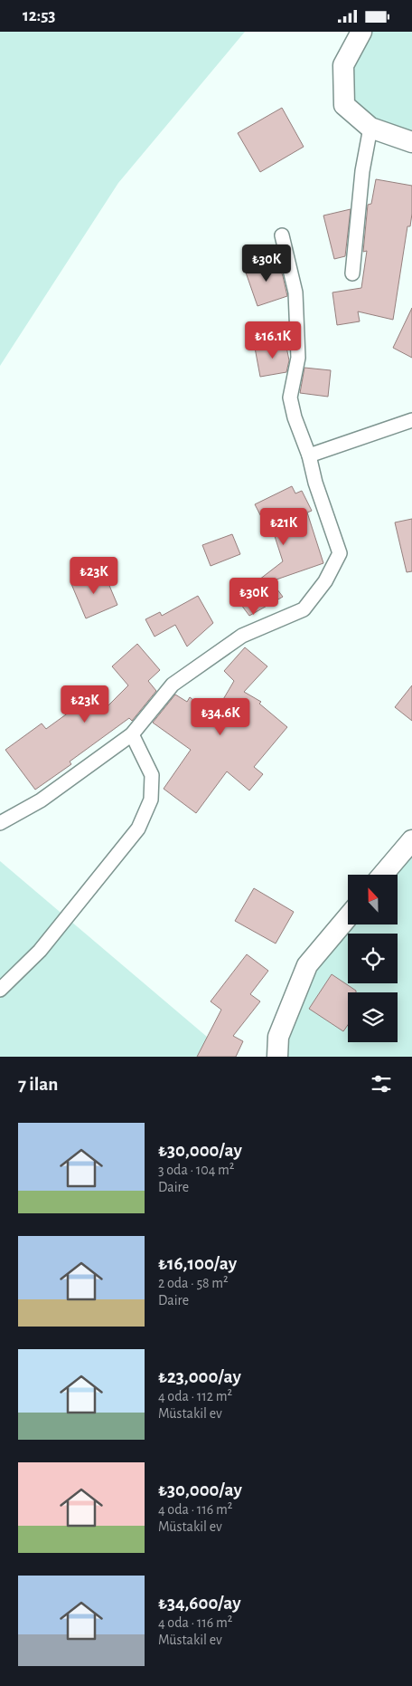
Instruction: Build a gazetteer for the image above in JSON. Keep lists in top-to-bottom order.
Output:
{
  "north": "top",
  "page": {
    "status": "12:53",
    "price": [
      "₺30K",
      "₺16.1K",
      "₺21K",
      "₺23K",
      "₺30K",
      "₺23K",
      "₺34.6K"
    ],
    "heading": "7 ilan",
    "list": [
      {
        "name": "₺30,000/ay",
        "note": "3 oda · 104 m² · Daire"
      },
      {
        "name": "₺16,100/ay",
        "note": "2 oda · 58 m² · Daire"
      },
      {
        "name": "₺23,000/ay",
        "note": "4 oda · 112 m² · Müstakil ev"
      },
      {
        "name": "₺30,000/ay",
        "note": "4 oda · 116 m² · Müstakil ev"
      },
      {
        "name": "₺34,600/ay",
        "note": "4 oda · 116 m² · Müstakil ev"
      }
    ]
  }
}
